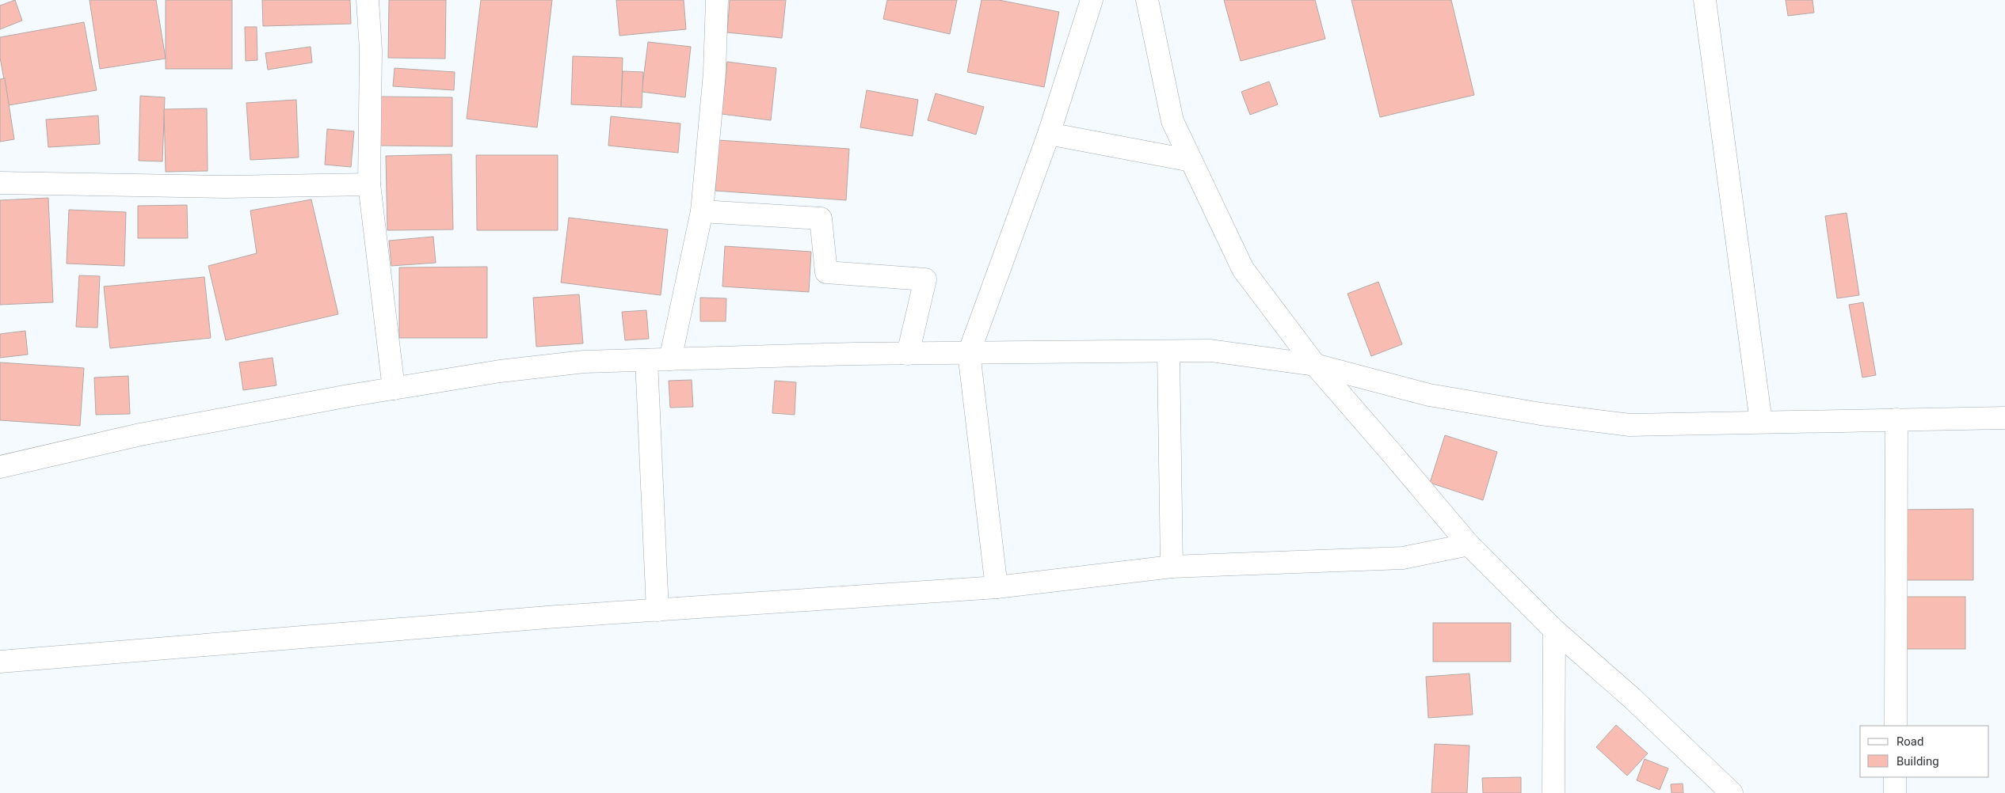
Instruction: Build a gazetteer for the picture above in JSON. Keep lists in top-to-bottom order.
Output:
{
  "legend": ["Road", "Building"]
}
